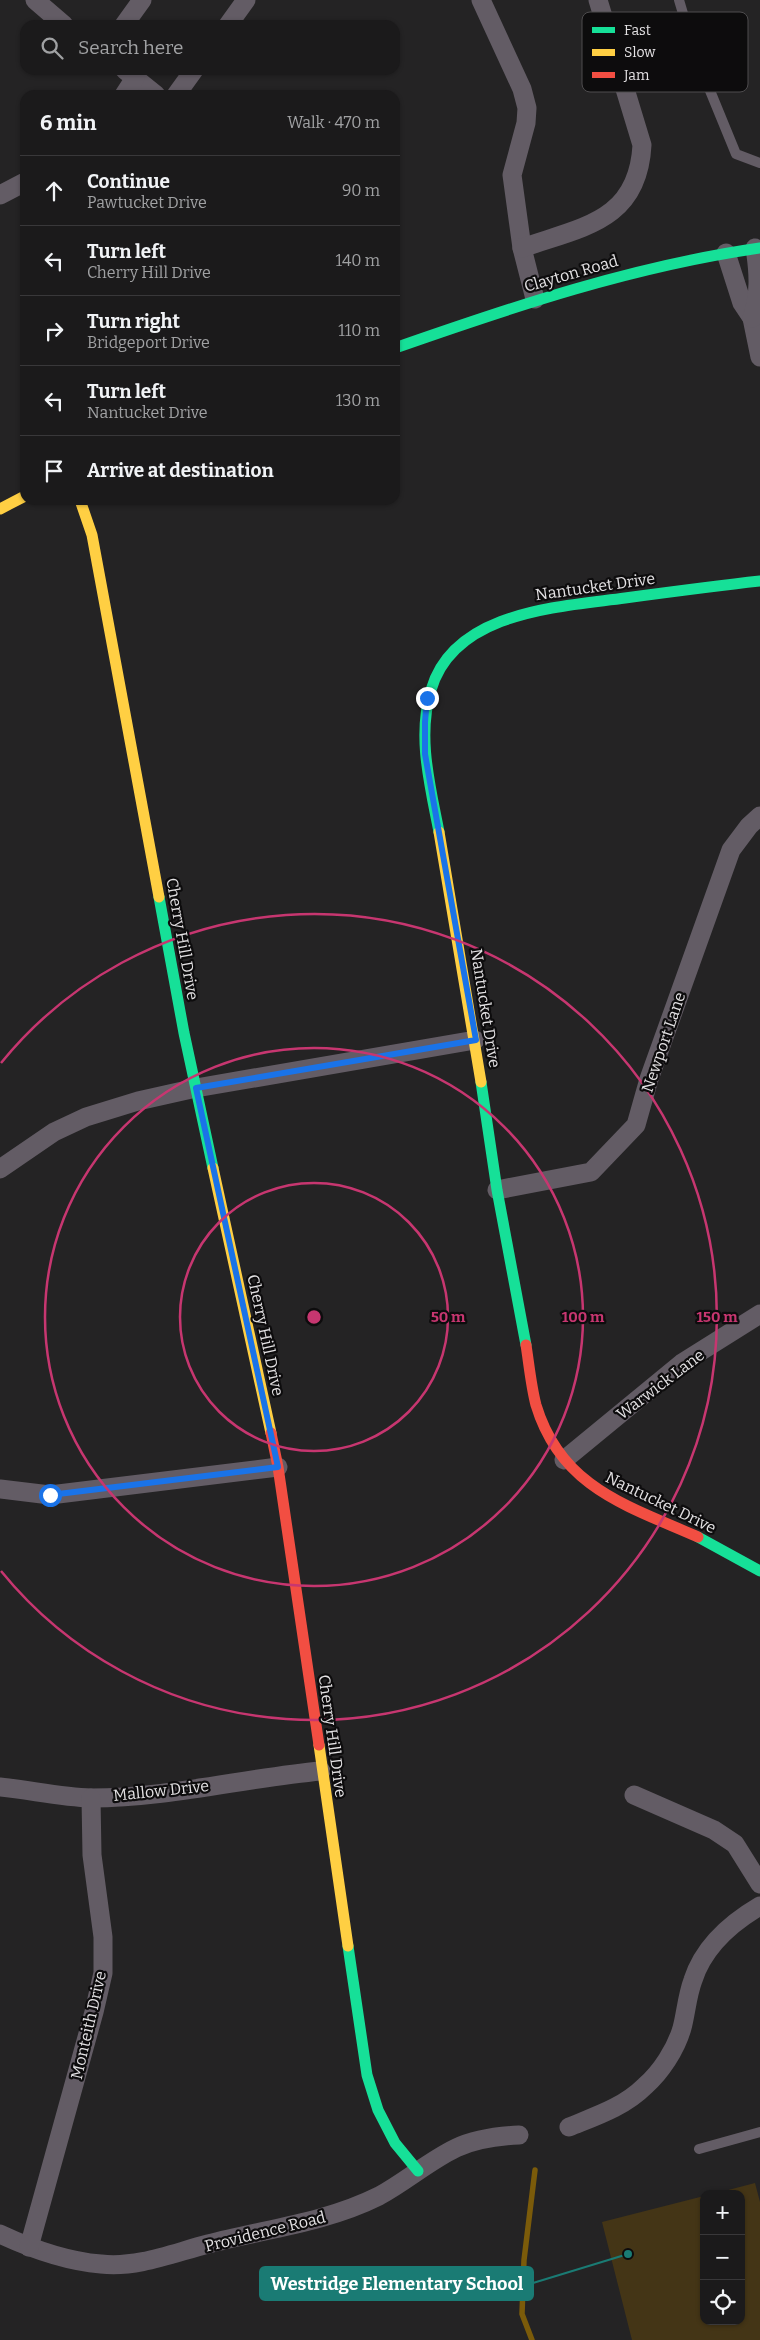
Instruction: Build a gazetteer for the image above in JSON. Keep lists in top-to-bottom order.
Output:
{
  "streets": {
    "street": [
      "Clayton Road",
      "Nantucket Drive",
      "Cherry Hill Drive",
      "Newport Lane",
      "Warwick Lane",
      "Mallow Drive",
      "Monteith Drive",
      "Providence Road"
    ]
  },
  "crossings": [
    ["Nantucket Drive", "Newport Lane"],
    ["Nantucket Drive", "Warwick Lane"],
    ["Cherry Hill Drive", "Mallow Drive"],
    ["Cherry Hill Drive", "Providence Road"],
    ["Mallow Drive", "Monteith Drive"],
    ["Monteith Drive", "Providence Road"]
  ],
  "places": ["Westridge Elementary School"],
  "legend": ["Fast", "Slow", "Jam"],
  "page": {
    "search": "Search here",
    "heading": ["6 min", "Walk · 470 m"],
    "list": [
      ["Continue", "Pawtucket Drive", "90 m"],
      ["Turn left", "Cherry Hill Drive", "140 m"],
      ["Turn right", "Bridgeport Drive", "110 m"],
      ["Turn left", "Nantucket Drive", "130 m"],
      "Arrive at destination"
    ],
    "map_buttons": ["+", "−"]
  },
  "rings": ["50 m", "100 m", "150 m"]
}
